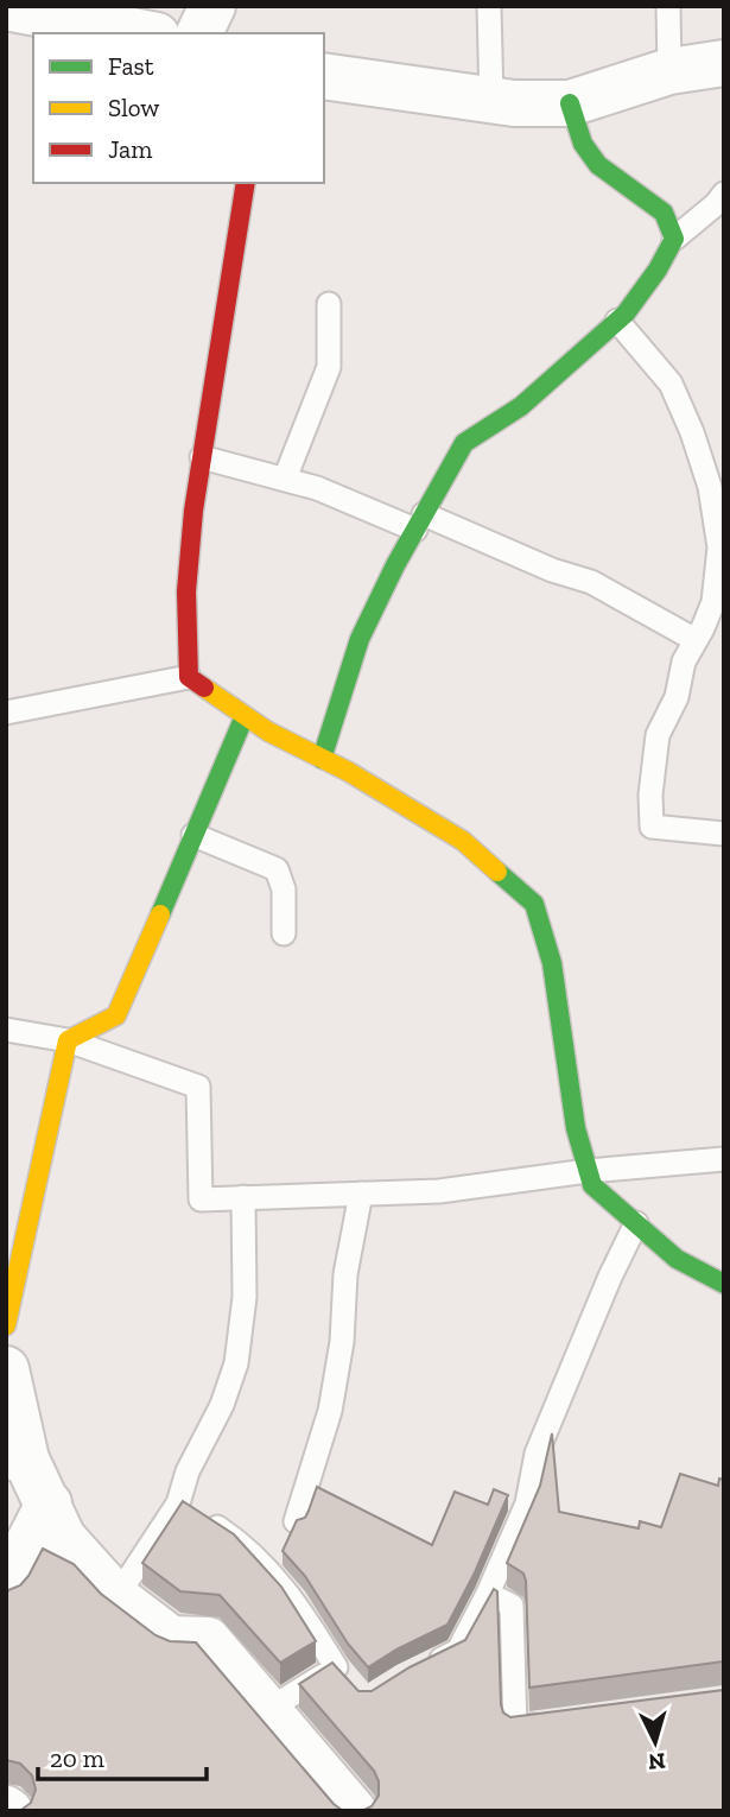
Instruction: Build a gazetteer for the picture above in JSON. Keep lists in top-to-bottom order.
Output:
{
  "legend": ["Fast", "Slow", "Jam"],
  "scale_bar": "20 m",
  "north": "bottom"
}
